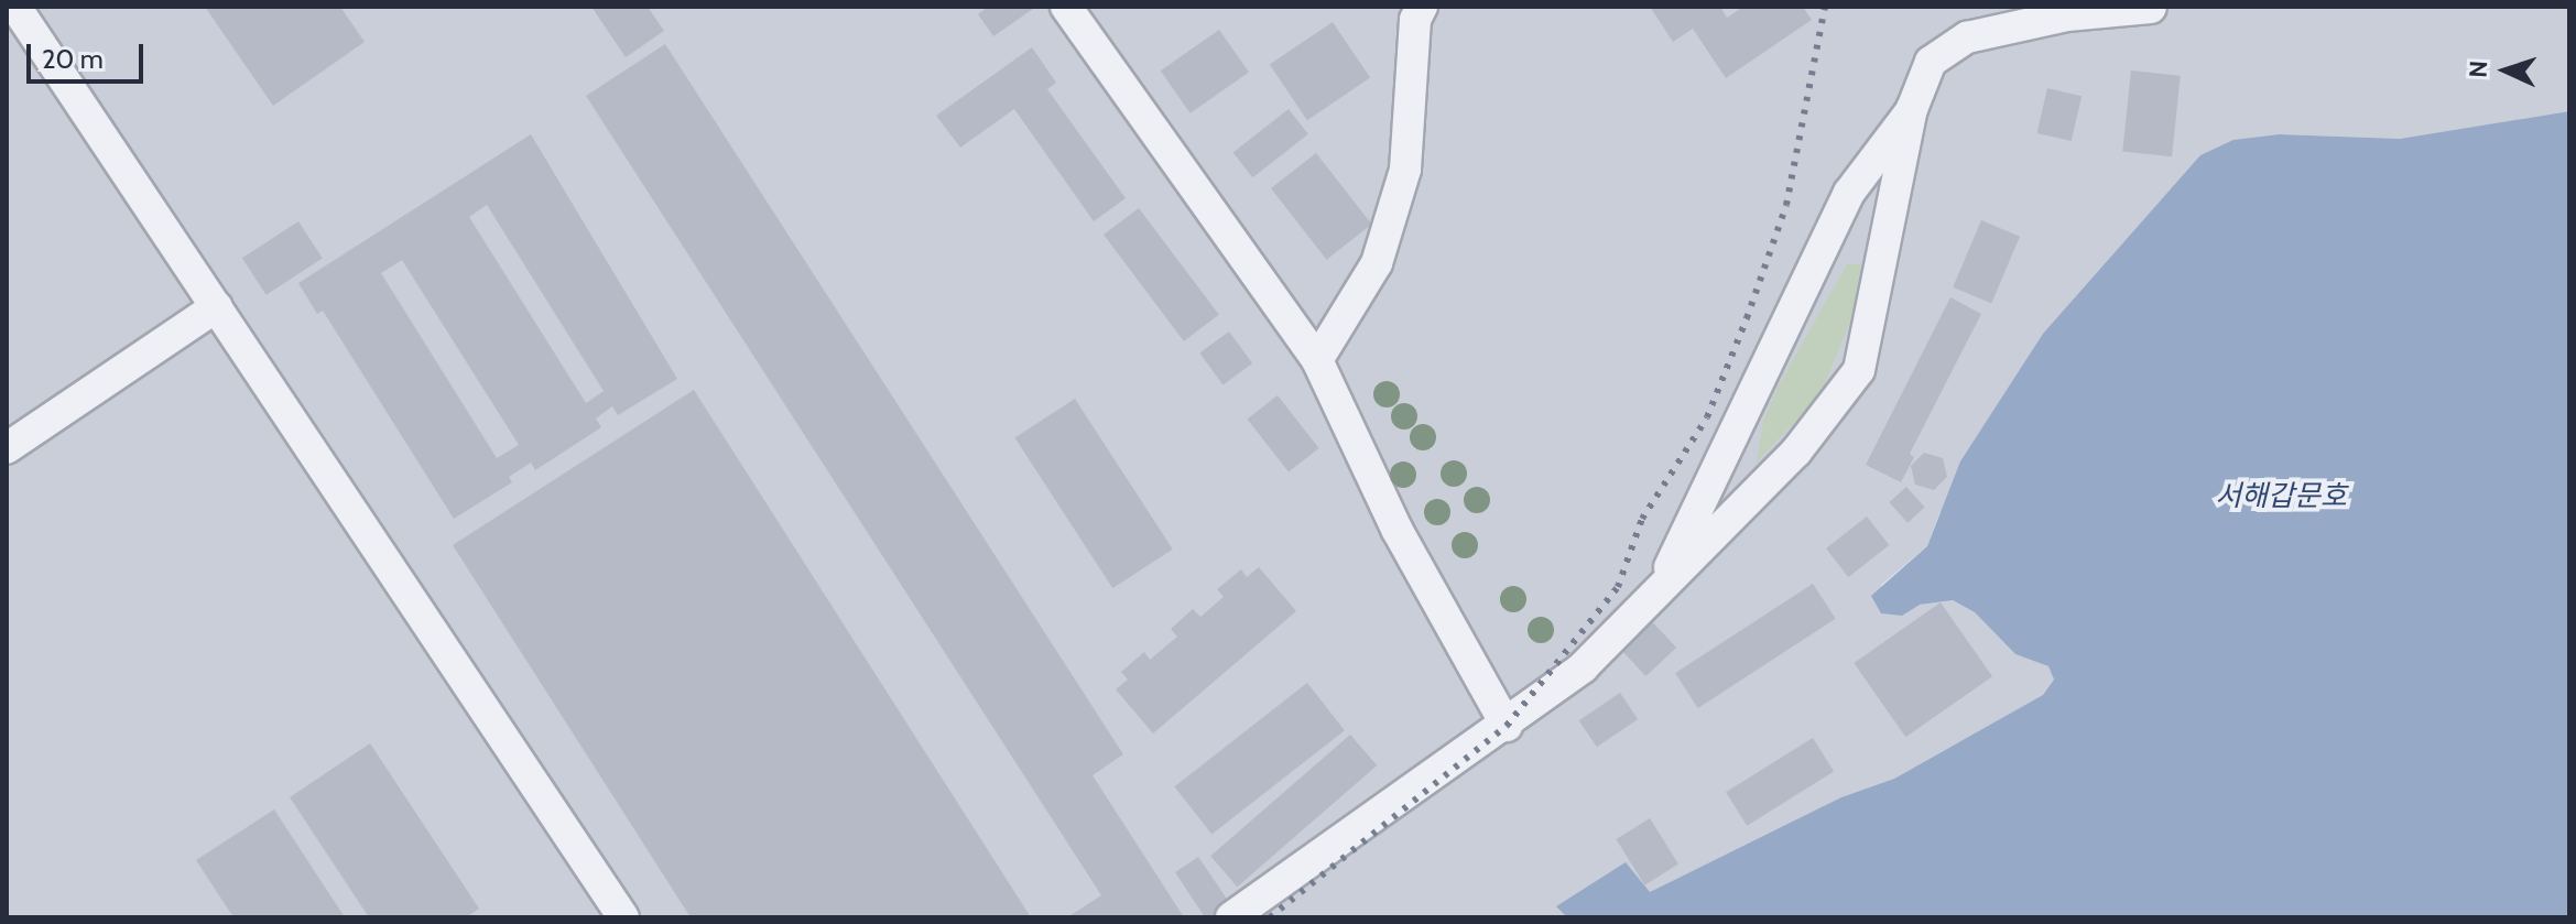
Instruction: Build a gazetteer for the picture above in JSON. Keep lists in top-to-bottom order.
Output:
{
  "water": ["서해갑문호"],
  "scale_bar": "20 m",
  "north": "left"
}
